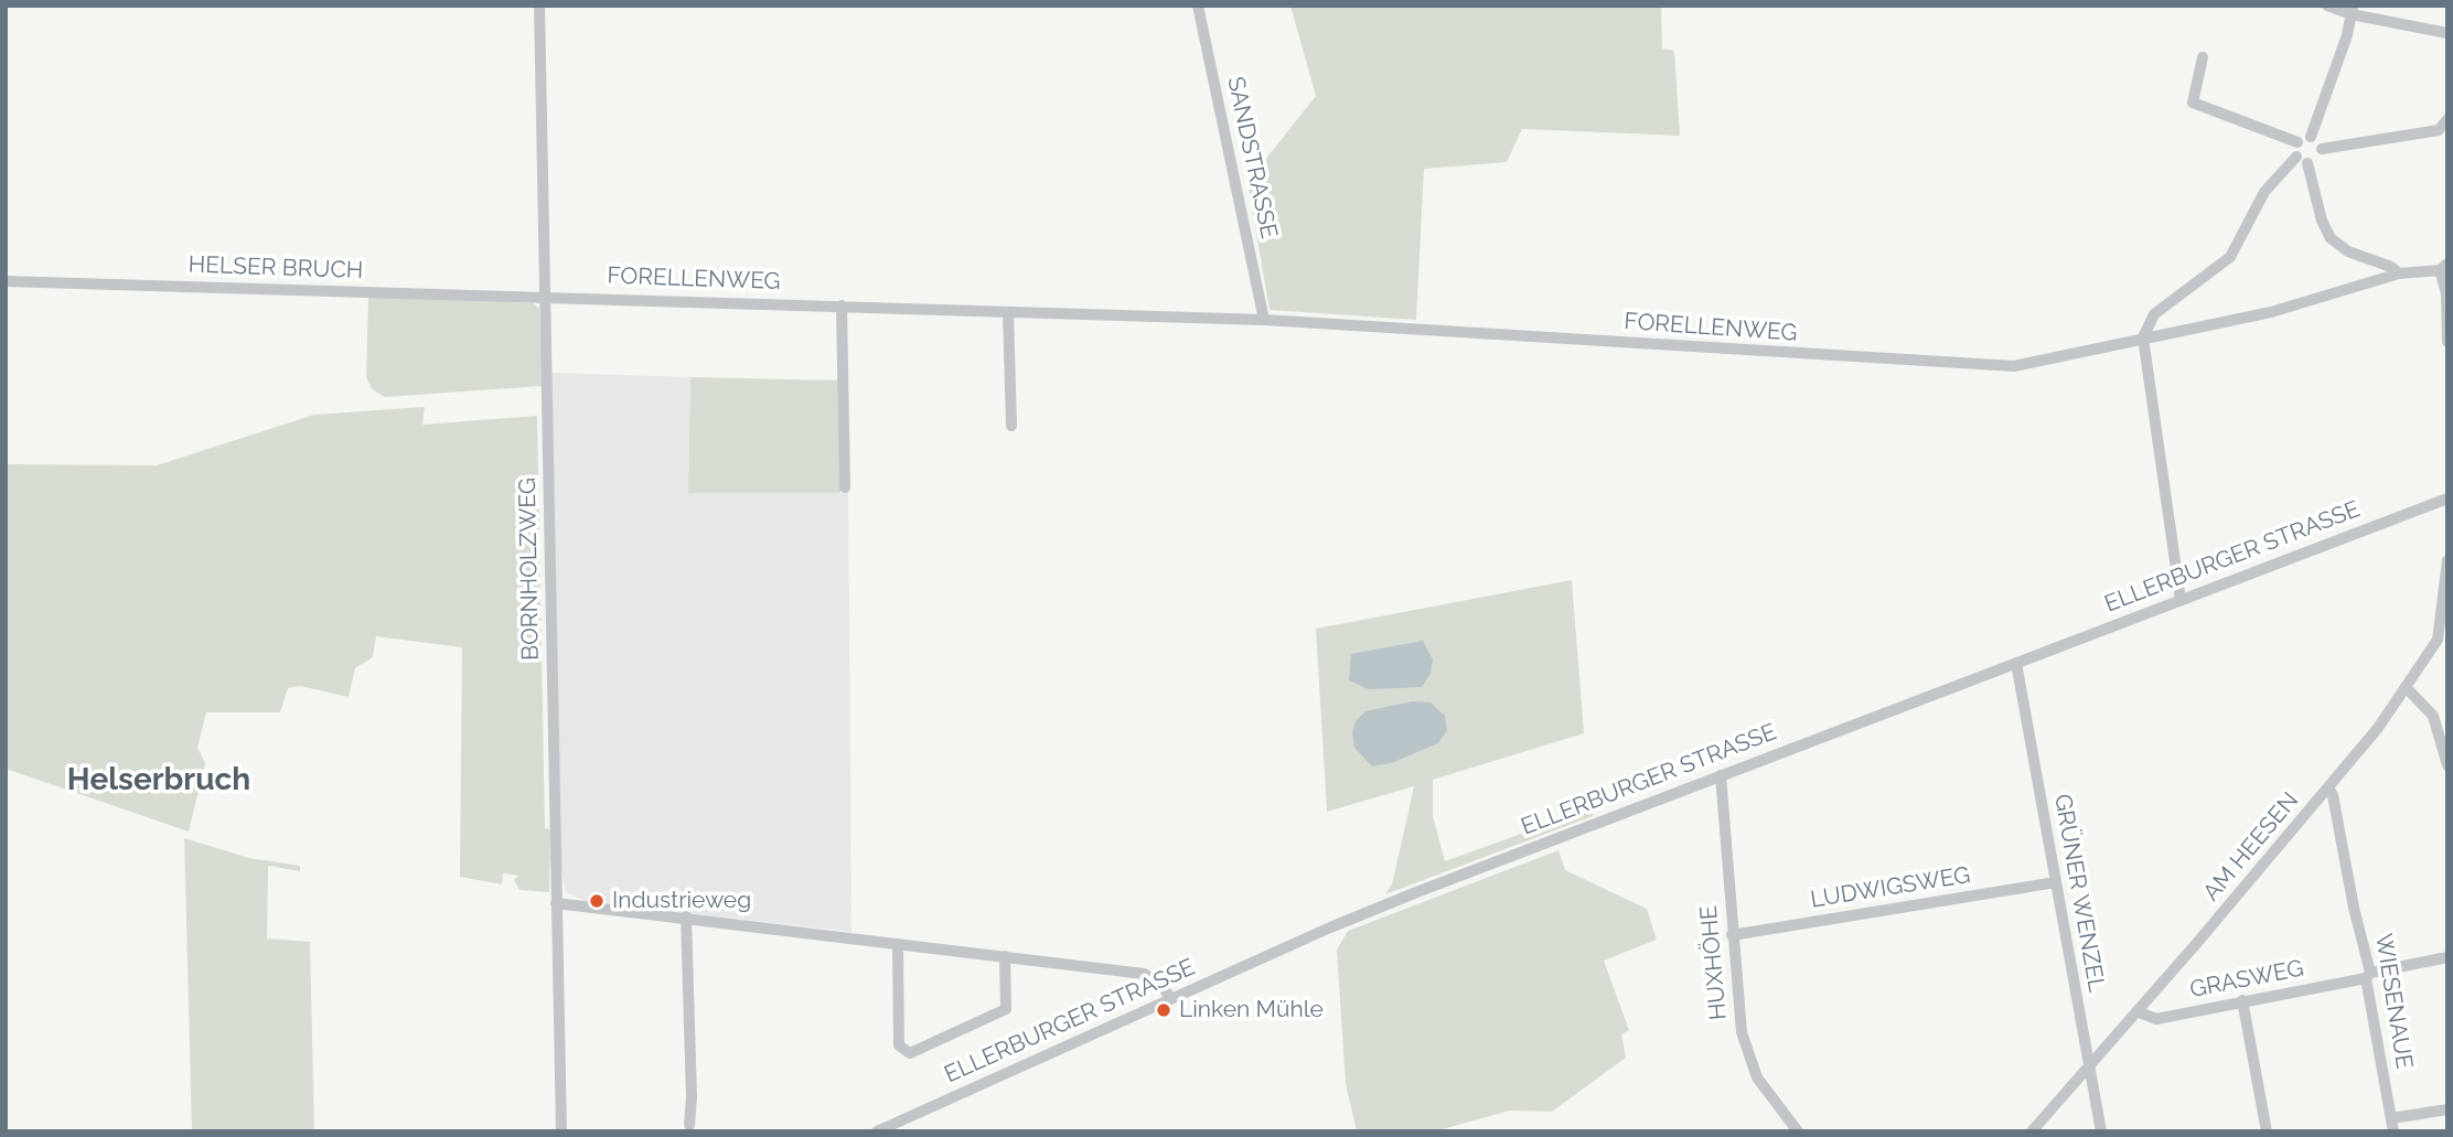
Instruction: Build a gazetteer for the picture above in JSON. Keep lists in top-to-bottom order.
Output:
{
  "streets": {
    "street": [
      "SANDSTRASSE",
      "HELSER BRUCH",
      "FORELLENWEG",
      "ELLERBURGER STRASSE",
      "BORNHOLZWEG",
      "AM HEESEN",
      "LUDWIGSWEG",
      "GRÜNER WENZEL",
      "HUXHÖHE",
      "GRASWEG",
      "WIESENAUE"
    ]
  },
  "crossings": [
    ["SANDSTRASSE", "FORELLENWEG"],
    ["HELSER BRUCH", "FORELLENWEG"],
    ["HELSER BRUCH", "BORNHOLZWEG"],
    ["FORELLENWEG", "BORNHOLZWEG"],
    ["ELLERBURGER STRASSE", "GRÜNER WENZEL"],
    ["ELLERBURGER STRASSE", "HUXHÖHE"],
    ["AM HEESEN", "GRÜNER WENZEL"],
    ["AM HEESEN", "GRASWEG"],
    ["AM HEESEN", "WIESENAUE"],
    ["LUDWIGSWEG", "GRÜNER WENZEL"],
    ["LUDWIGSWEG", "HUXHÖHE"],
    ["GRASWEG", "WIESENAUE"]
  ],
  "districts": ["Helserbruch"],
  "places": ["Industrieweg", "Linken Mühle"]
}
